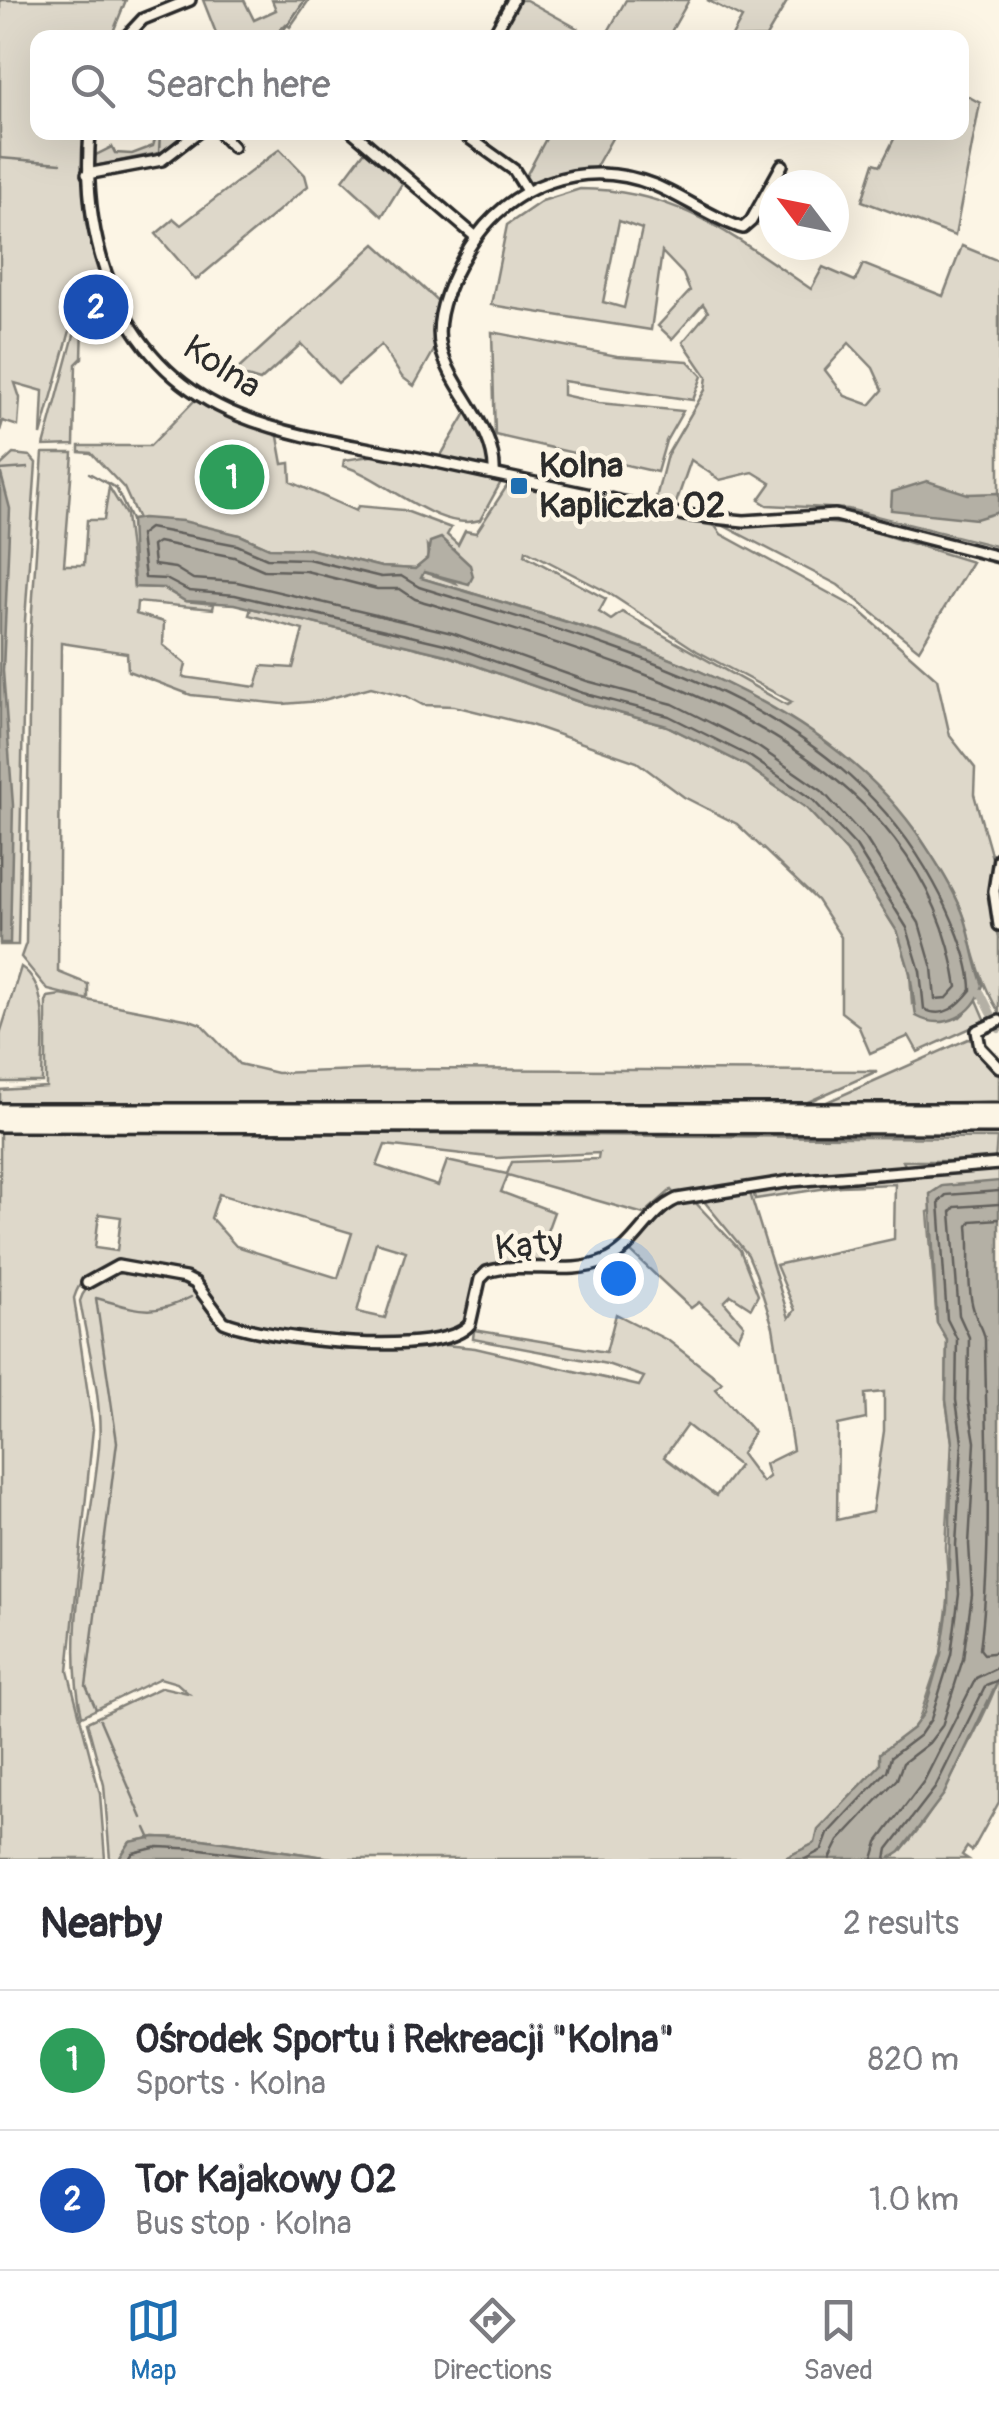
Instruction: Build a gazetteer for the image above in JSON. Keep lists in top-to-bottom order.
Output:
{
  "streets": {
    "street": ["Kolna", "Kąty"]
  },
  "places": {
    "transit": ["Kolna Kapliczka 02"]
  },
  "north": "top left",
  "page": {
    "search": "Search here",
    "pins": ["2", "1"],
    "heading": ["Nearby", "2 results"],
    "list": [
      {
        "mark": "1",
        "name": "Ośrodek Sportu i Rekreacji \"Kolna\"",
        "note": "Sports · Kolna",
        "value": "820 m"
      },
      {
        "mark": "2",
        "name": "Tor Kajakowy 02",
        "note": "Bus stop · Kolna",
        "value": "1.0 km"
      }
    ],
    "nav": ["Map", "Directions", "Saved"]
  }
}
